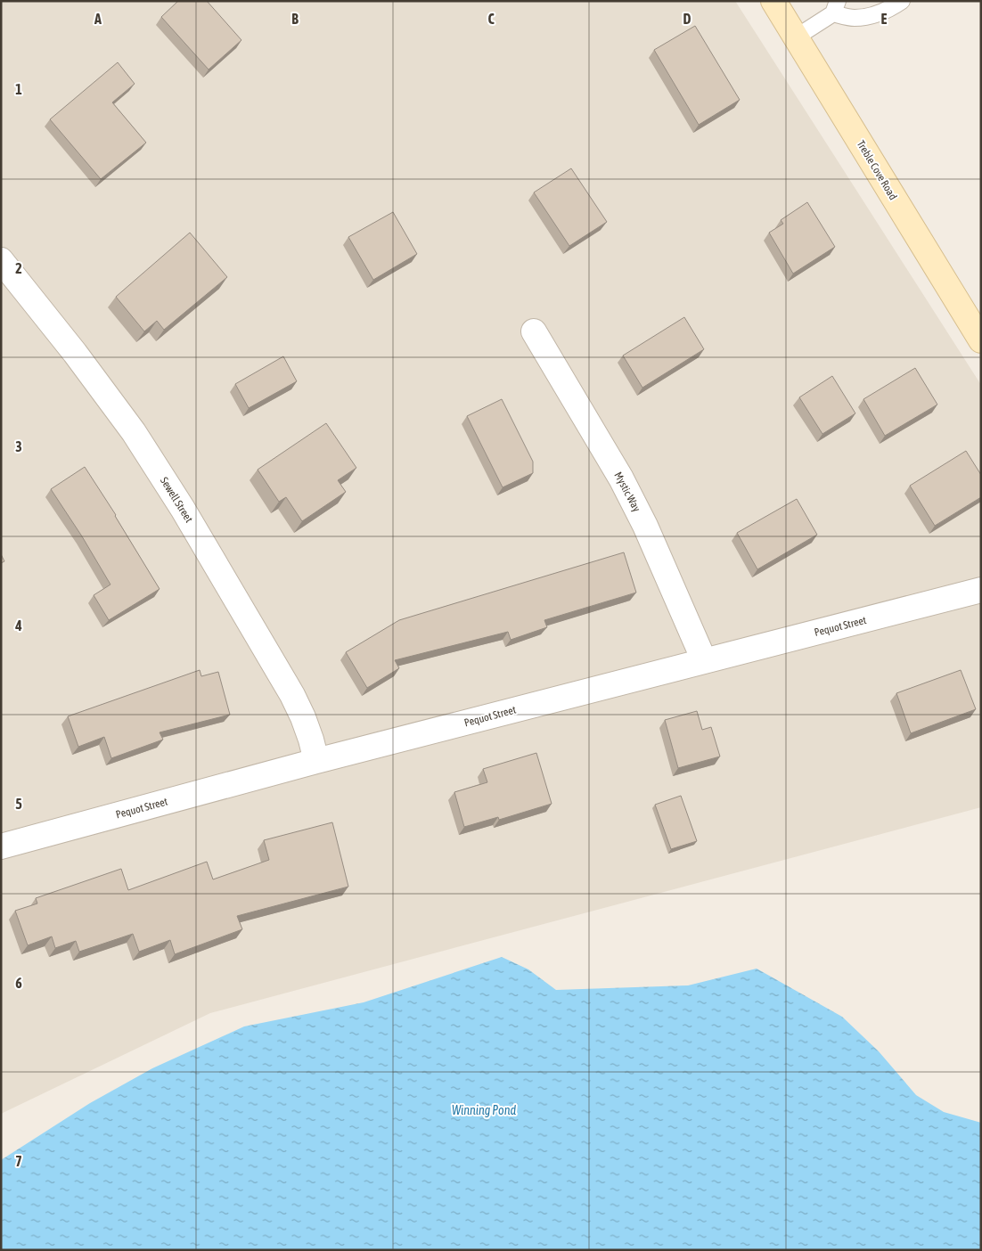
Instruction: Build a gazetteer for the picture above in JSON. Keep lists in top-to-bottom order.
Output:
{
  "streets": {
    "main road": ["Treble Cove Road"],
    "street": ["Mystic Way", "Sewell Street", "Pequot Street"]
  },
  "crossings": [
    ["Mystic Way", "Pequot Street"],
    ["Sewell Street", "Pequot Street"]
  ],
  "water": ["Winning Pond"],
  "grid": {
    "columns": [
      "A",
      "B",
      "C",
      "D",
      "E"
    ],
    "rows": [
      "1",
      "2",
      "3",
      "4",
      "5",
      "6",
      "7"
    ]
  }
}
